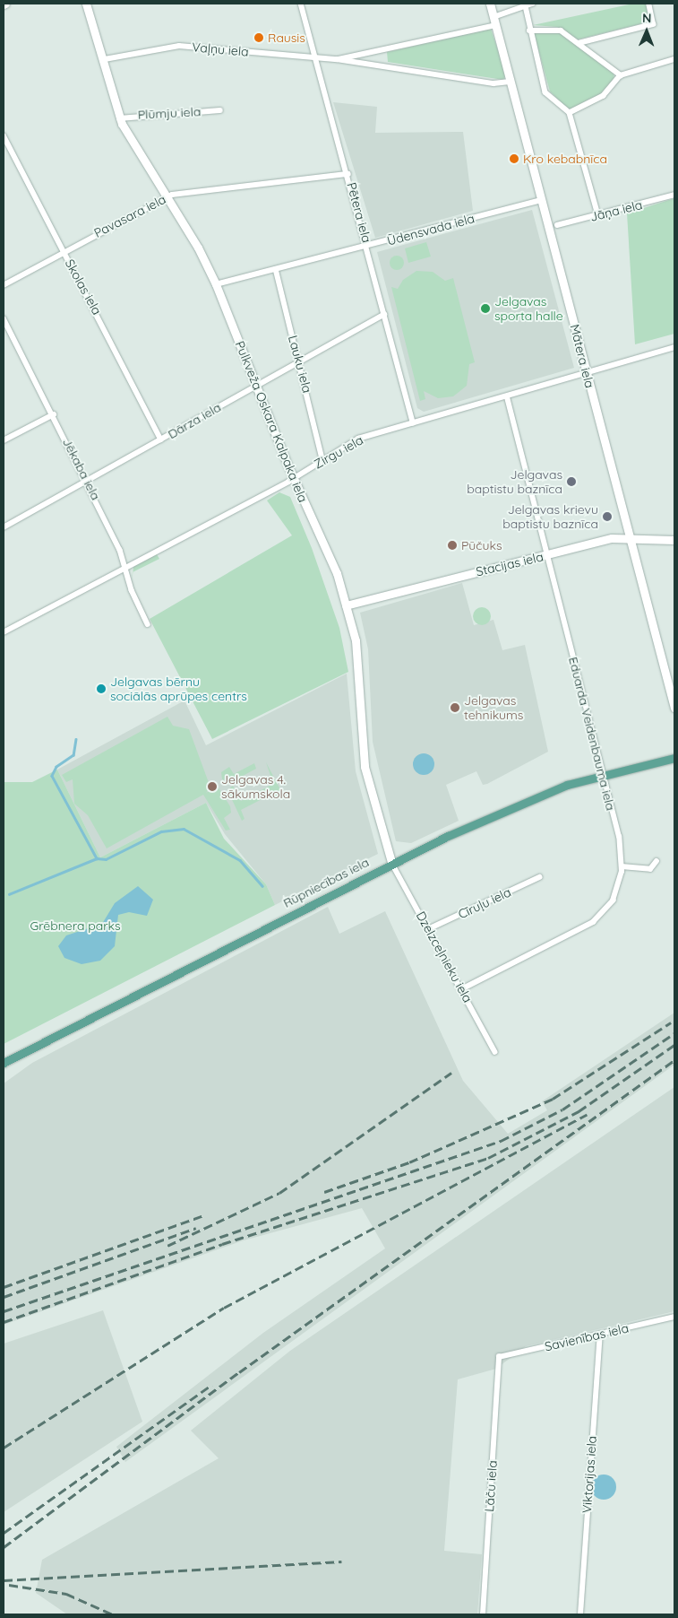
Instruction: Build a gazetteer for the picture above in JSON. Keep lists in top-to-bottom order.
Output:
{
  "streets": {
    "main road": ["Rūpniecības iela"],
    "street": [
      "Vaļņu iela",
      "Plūmju iela",
      "Jāņa iela",
      "Pētera iela",
      "Pavasara iela",
      "Ūdensvada iela",
      "Skolas iela",
      "Mātera iela",
      "Lauku iela",
      "Dārza iela",
      "Pulkveža Oskara Kalpaka iela",
      "Zirgu iela",
      "Jēkaba iela",
      "Stacijas iela",
      "Eduarda Veidenbauma iela",
      "Cīruļu iela",
      "Dzelzceļnieku iela",
      "Savienības iela",
      "Viktorijas iela",
      "Lāču iela"
    ]
  },
  "crossings": [
    ["Vaļņu iela", "Pētera iela"],
    ["Vaļņu iela", "Mātera iela"],
    ["Vaļņu iela", "Pulkveža Oskara Kalpaka iela"],
    ["Plūmju iela", "Pulkveža Oskara Kalpaka iela"],
    ["Pētera iela", "Pavasara iela"],
    ["Pētera iela", "Ūdensvada iela"],
    ["Pētera iela", "Dārza iela"],
    ["Pētera iela", "Zirgu iela"],
    ["Pavasara iela", "Skolas iela"],
    ["Pavasara iela", "Pulkveža Oskara Kalpaka iela"],
    ["Ūdensvada iela", "Mātera iela"],
    ["Ūdensvada iela", "Lauku iela"],
    ["Ūdensvada iela", "Pulkveža Oskara Kalpaka iela"],
    ["Skolas iela", "Dārza iela"],
    ["Mātera iela", "Zirgu iela"],
    ["Mātera iela", "Stacijas iela"],
    ["Lauku iela", "Dārza iela"],
    ["Lauku iela", "Zirgu iela"],
    ["Dārza iela", "Pulkveža Oskara Kalpaka iela"],
    ["Dārza iela", "Jēkaba iela"],
    ["Pulkveža Oskara Kalpaka iela", "Zirgu iela"],
    ["Pulkveža Oskara Kalpaka iela", "Stacijas iela"],
    ["Pulkveža Oskara Kalpaka iela", "Rūpniecības iela"],
    ["Pulkveža Oskara Kalpaka iela", "Dzelzceļnieku iela"],
    ["Zirgu iela", "Jēkaba iela"],
    ["Zirgu iela", "Eduarda Veidenbauma iela"],
    ["Stacijas iela", "Eduarda Veidenbauma iela"],
    ["Eduarda Veidenbauma iela", "Rūpniecības iela"],
    ["Eduarda Veidenbauma iela", "Dzelzceļnieku iela"],
    ["Rūpniecības iela", "Dzelzceļnieku iela"],
    ["Cīruļu iela", "Dzelzceļnieku iela"],
    ["Savienības iela", "Viktorijas iela"],
    ["Savienības iela", "Lāču iela"]
  ],
  "parks": ["Grēbnera parks"],
  "places": [
    "Rausis",
    "Kro kebabnīca",
    "Jelgavas sporta halle",
    "Jelgavas baptistu baznīca",
    "Jelgavas krievu baptistu baznīca",
    "Pūčuks",
    "Jelgavas bērnu sociālās aprūpes centrs",
    "Jelgavas tehnikums",
    "Jelgavas 4. sākumskola"
  ],
  "north": "top"
}
